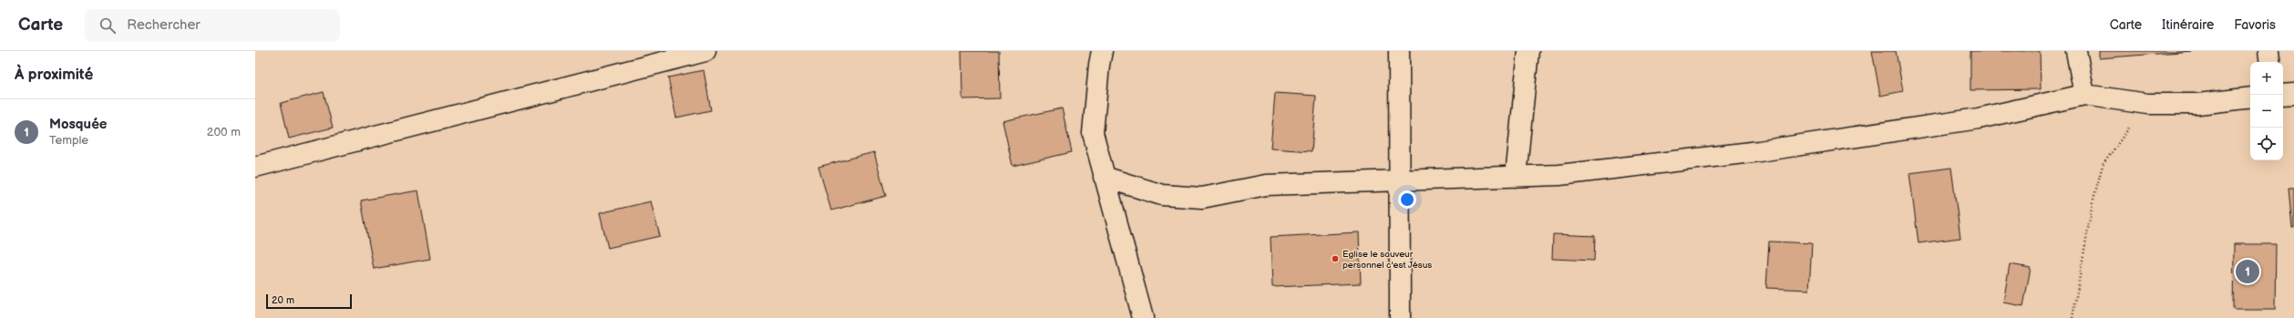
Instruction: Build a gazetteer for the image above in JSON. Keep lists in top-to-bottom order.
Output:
{
  "places": ["Eglise le sauveur personnel c'est Jésus"],
  "scale_bar": "20 m",
  "page": {
    "header": "Carte",
    "search": "Rechercher",
    "nav": ["Carte", "Itinéraire", "Favoris"],
    "heading": "À proximité",
    "map_buttons": ["+", "−"],
    "list": [
      {
        "mark": "1",
        "name": "Mosquée",
        "note": "Temple",
        "value": "200 m"
      }
    ],
    "pins": "1",
    "scale": "20 m"
  }
}
